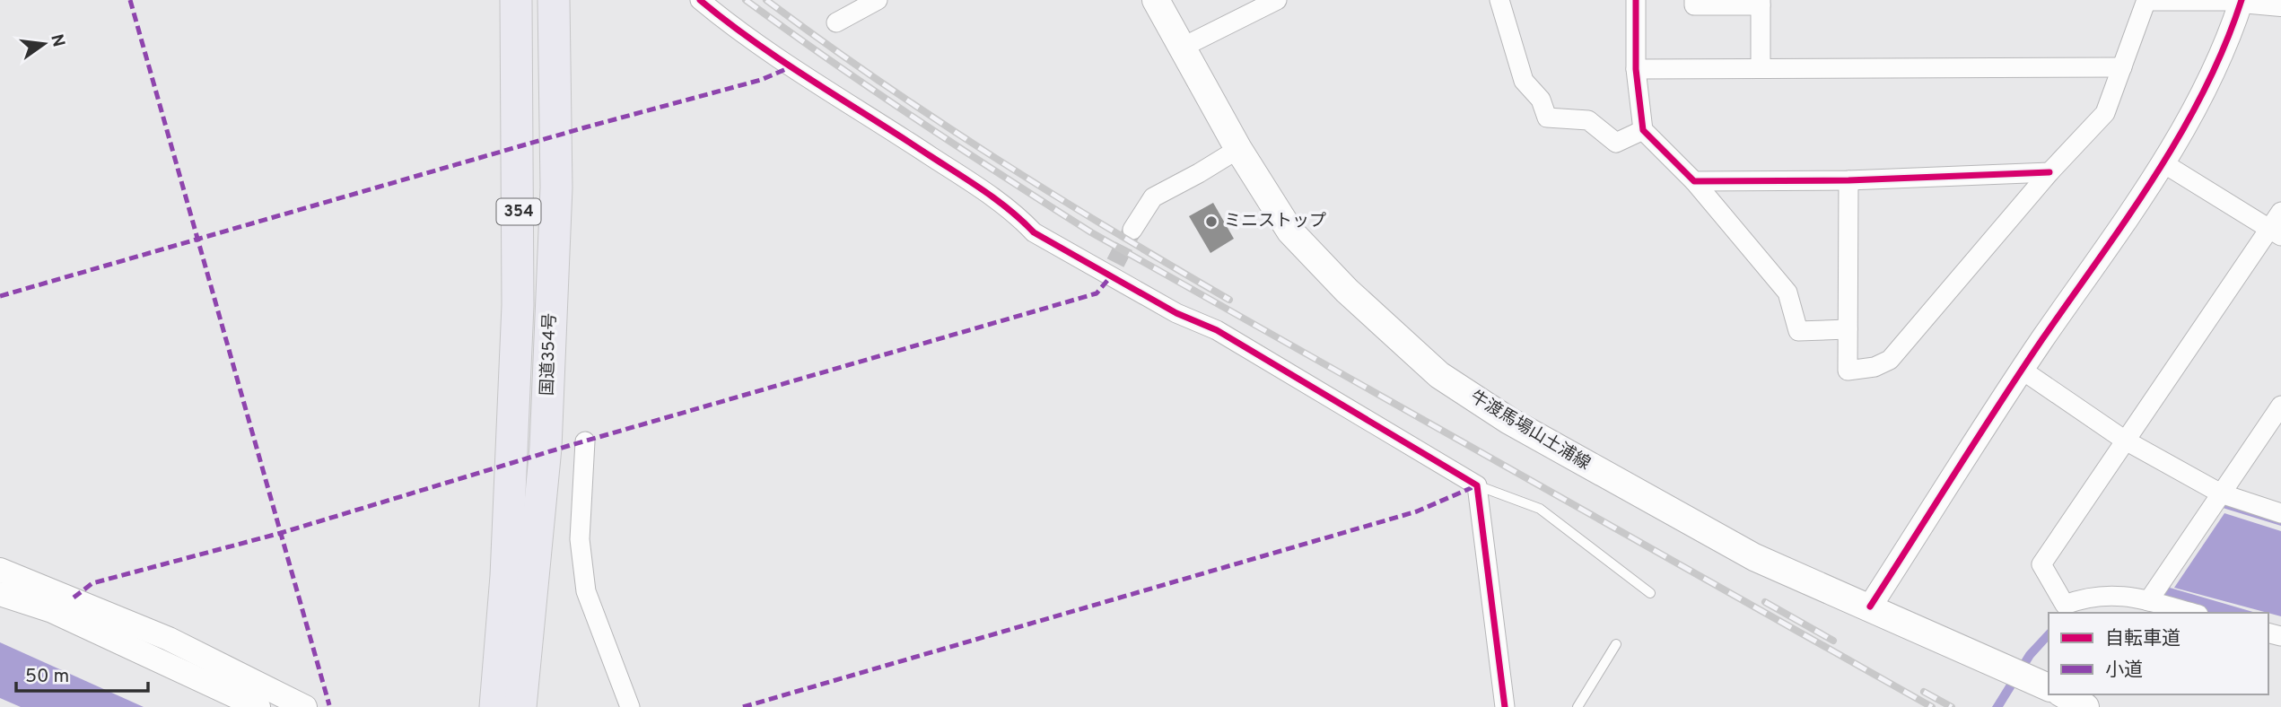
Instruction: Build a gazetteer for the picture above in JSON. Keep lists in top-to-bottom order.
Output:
{
  "streets": {
    "highway": ["354", "国道354号"],
    "main road": ["牛渡馬場山土浦線"]
  },
  "places": ["ミニストップ"],
  "legend": ["自転車道", "小道"],
  "scale_bar": "50 m",
  "north": "right"
}
